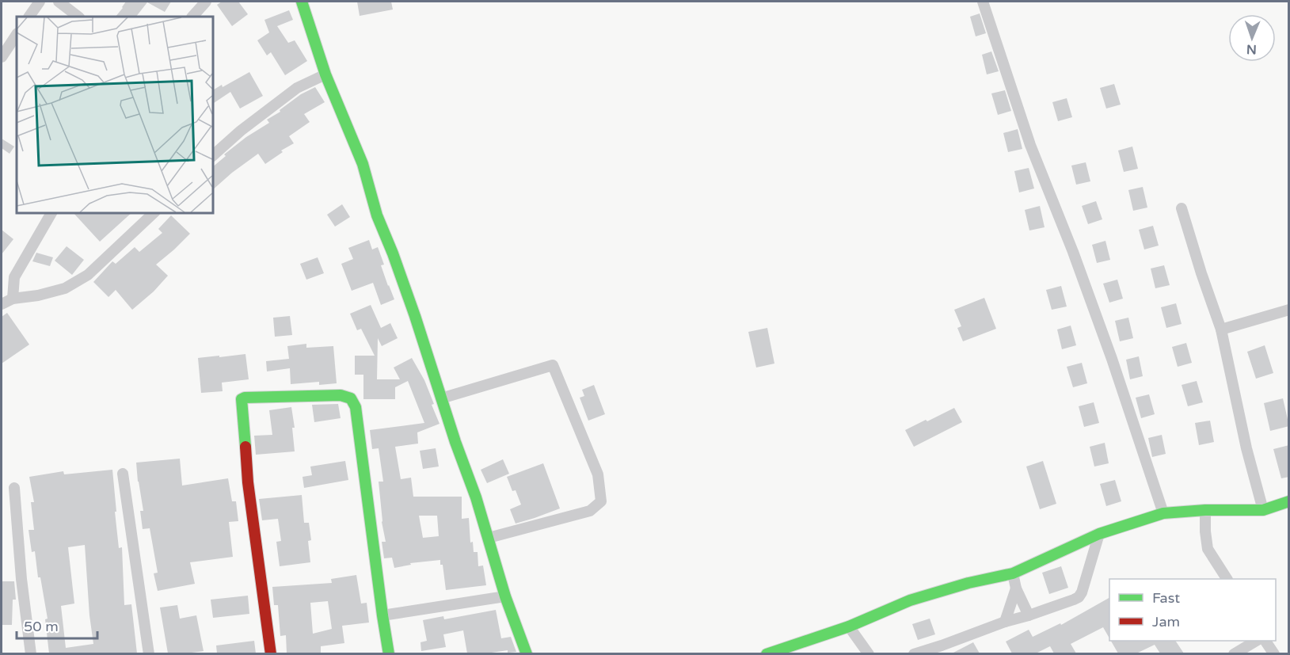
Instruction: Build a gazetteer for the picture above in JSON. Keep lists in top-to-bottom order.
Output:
{
  "legend": ["Fast", "Jam"],
  "scale_bar": "50 m",
  "north": "bottom"
}
